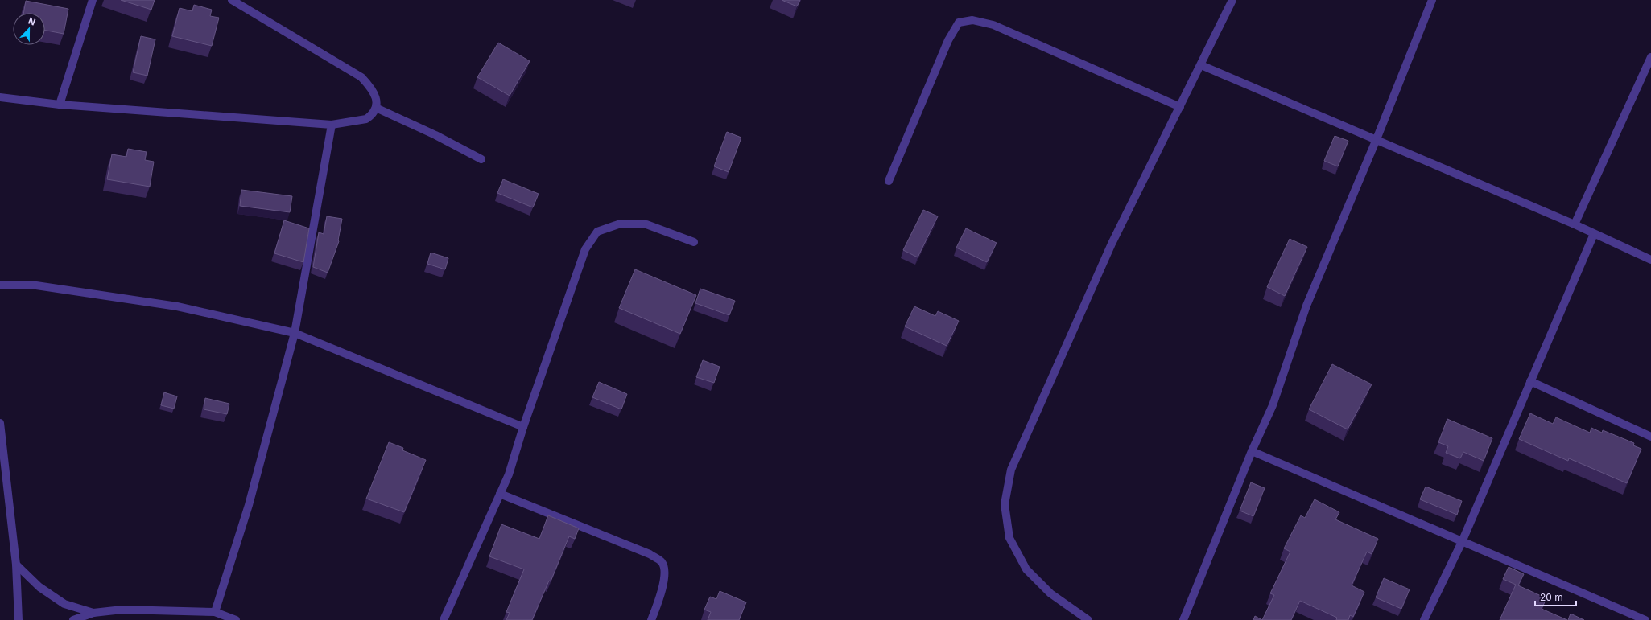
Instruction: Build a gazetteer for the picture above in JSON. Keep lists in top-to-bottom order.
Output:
{
  "scale_bar": "20 m",
  "north": "top"
}
